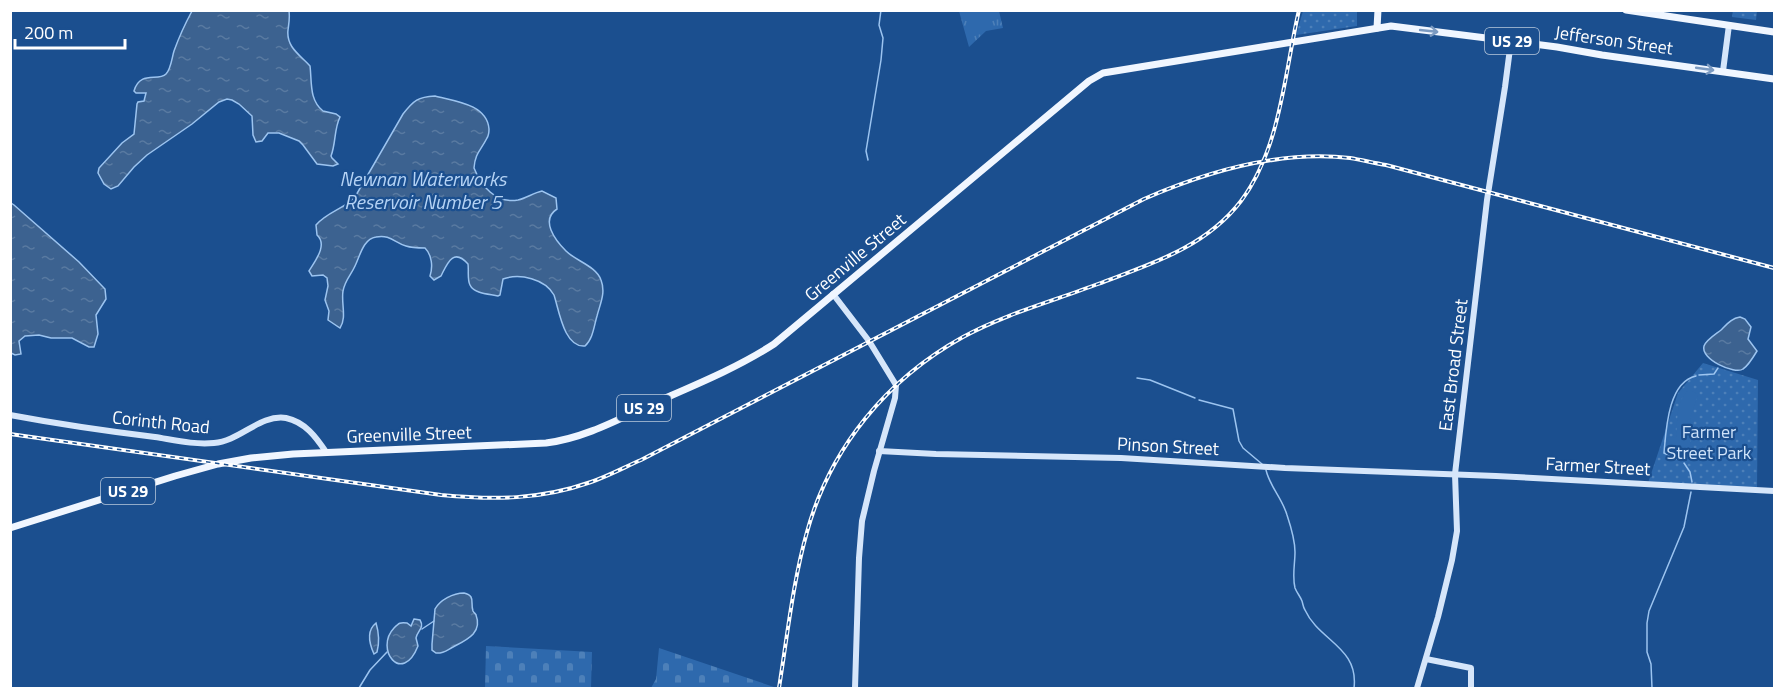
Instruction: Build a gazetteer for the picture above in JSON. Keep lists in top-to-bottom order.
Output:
{
  "streets": {
    "main road": ["Jefferson Street", "US 29", "Greenville Street"],
    "street": [
      "East Broad Street",
      "Corinth Road",
      "Pinson Street",
      "Farmer Street"
    ]
  },
  "crossings": [
    ["Jefferson Street", "Greenville Street"],
    ["Jefferson Street", "East Broad Street"],
    ["US 29", "Greenville Street"],
    ["US 29", "Corinth Road"],
    ["Greenville Street", "Corinth Road"],
    ["East Broad Street", "Pinson Street"],
    ["East Broad Street", "Farmer Street"],
    ["Pinson Street", "Farmer Street"]
  ],
  "one_way": ["Jefferson Street"],
  "water": ["Newnan Waterworks Reservoir Number 5"],
  "parks": ["Farmer Street Park"],
  "scale_bar": "200 m"
}
